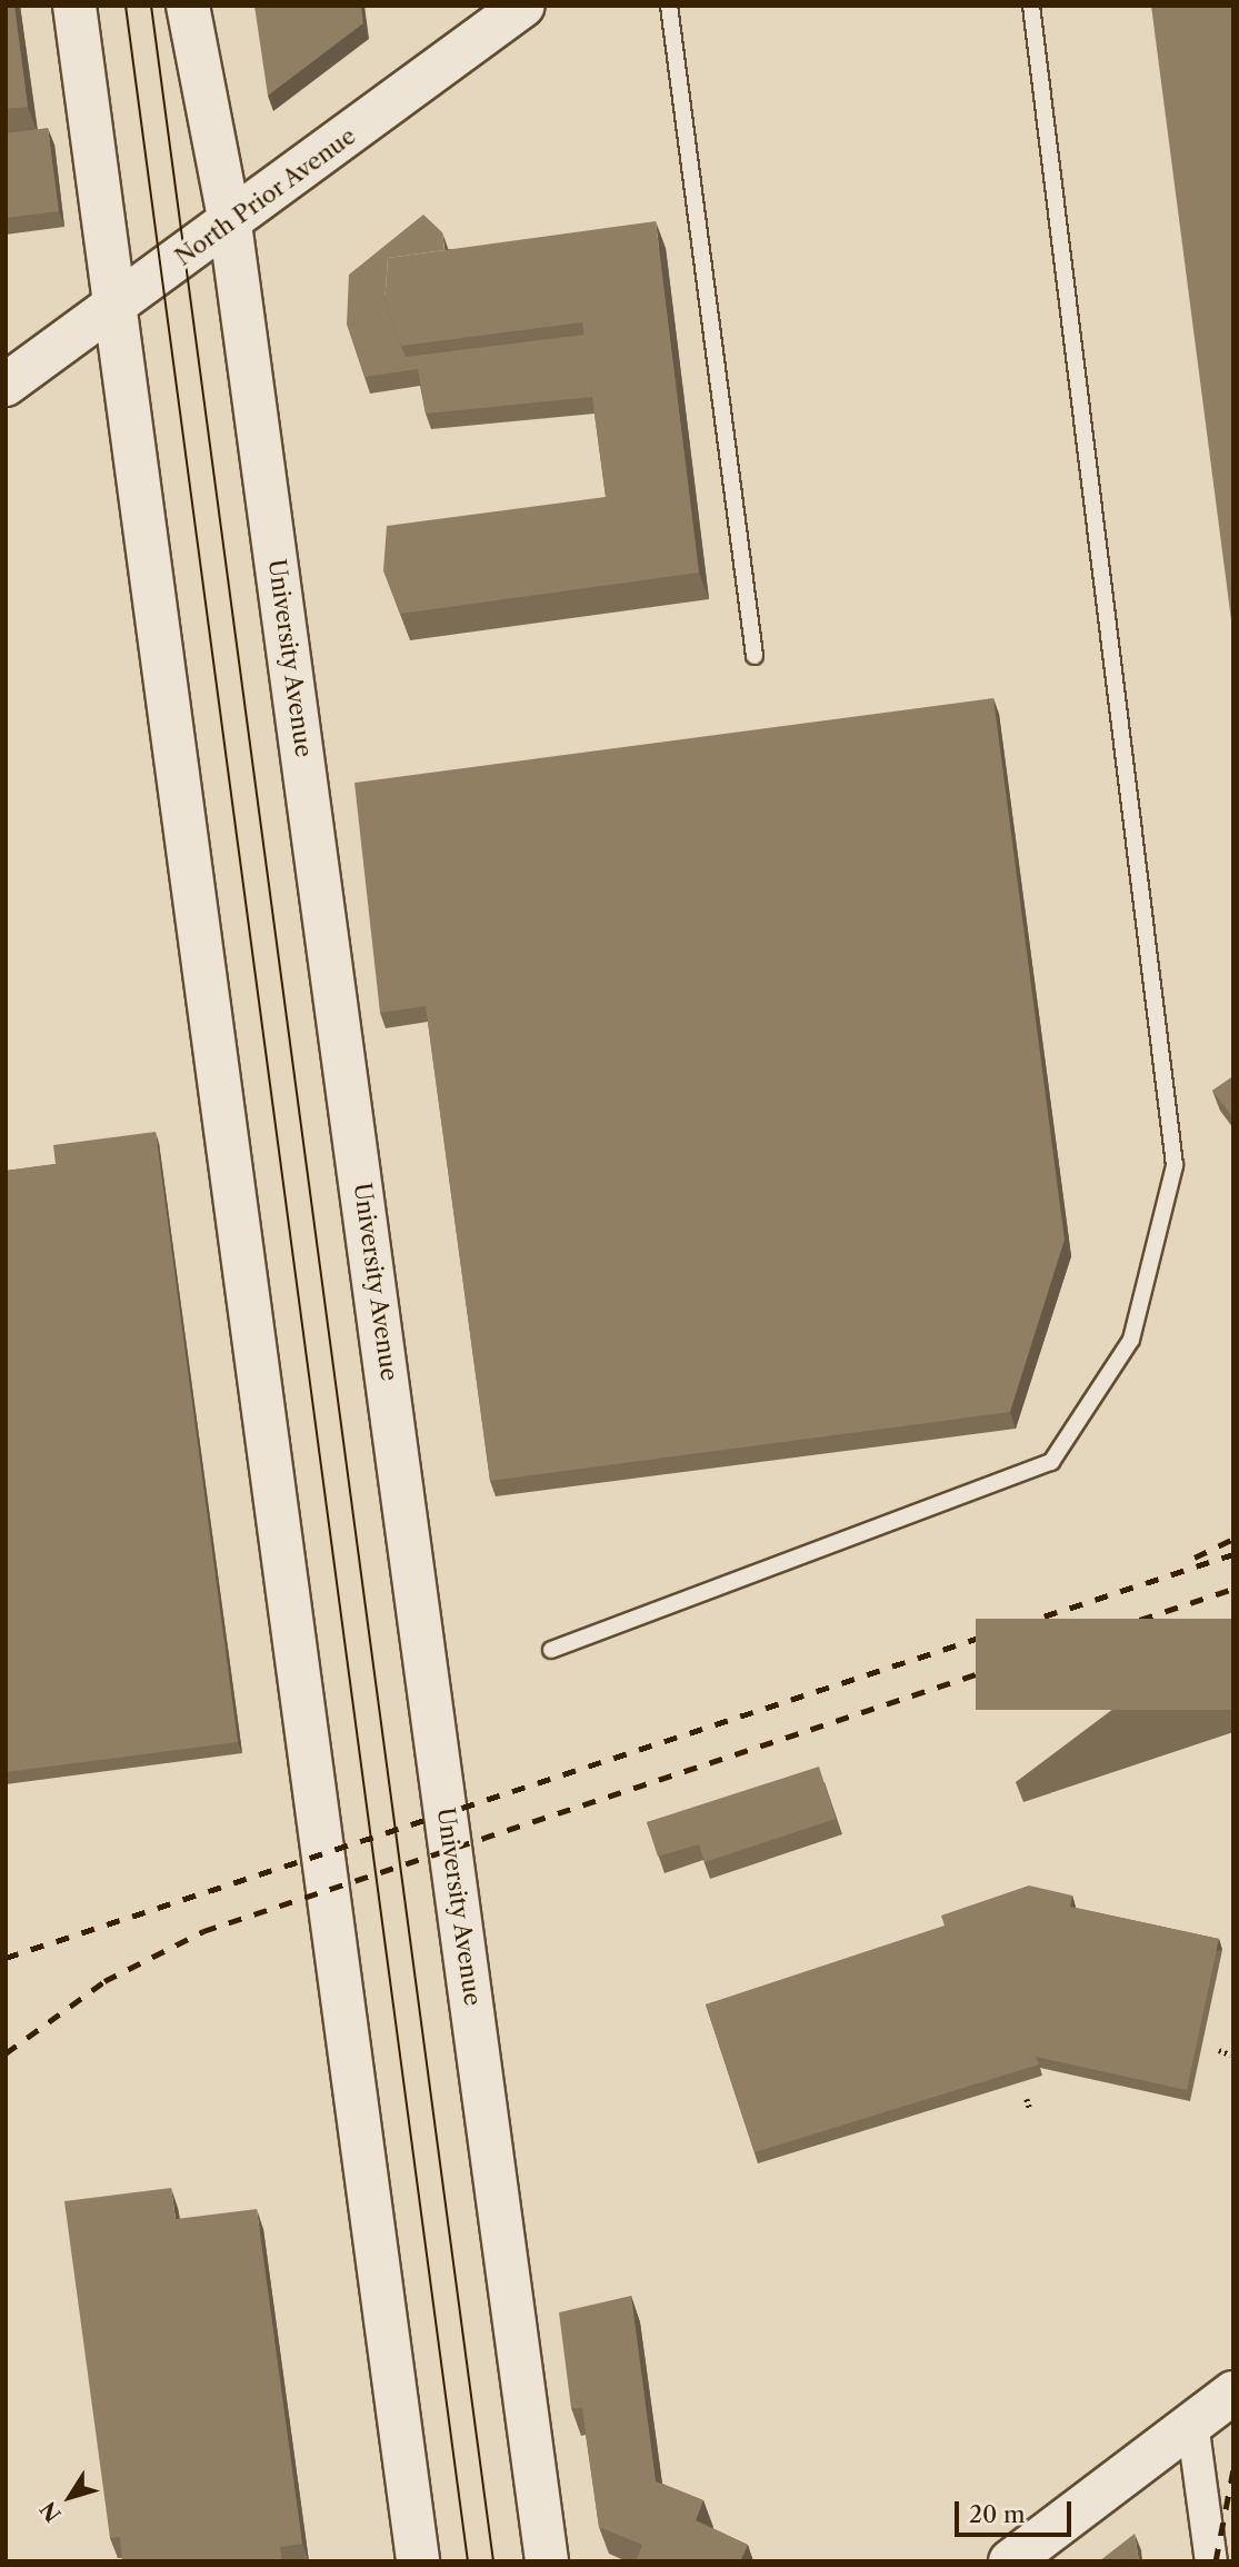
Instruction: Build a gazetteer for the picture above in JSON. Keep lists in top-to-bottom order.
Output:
{
  "streets": {
    "main road": ["North Prior Avenue", "University Avenue"]
  },
  "crossings": [
    ["North Prior Avenue", "University Avenue"]
  ],
  "scale_bar": "20 m",
  "north": "bottom left"
}
